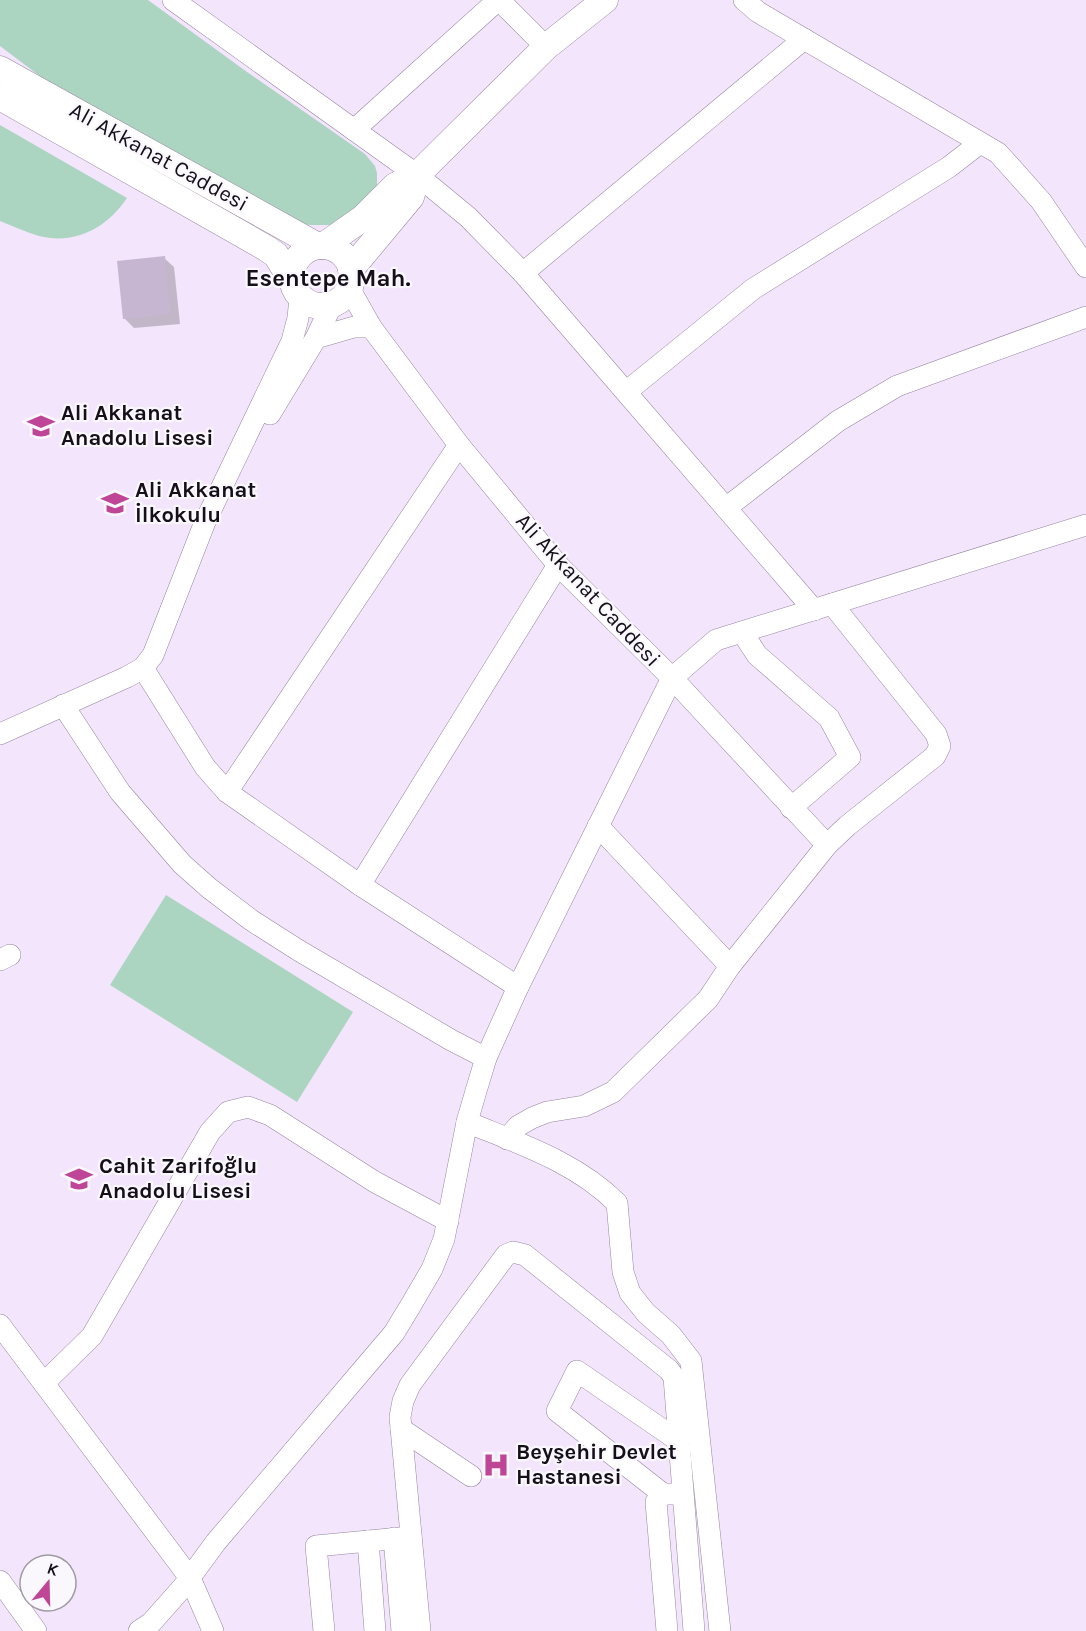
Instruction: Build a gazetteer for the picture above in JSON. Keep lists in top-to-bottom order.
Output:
{
  "streets": {
    "main road": ["Ali Akkanat Caddesi"]
  },
  "districts": ["Esentepe Mah."],
  "places": {
    "school or university": ["Ali Akkanat Anadolu Lisesi", "Ali Akkanat İlkokulu", "Cahit Zarifoğlu Anadolu Lisesi"],
    "hospital": ["Beyşehir Devlet Hastanesi"]
  },
  "north": "top"
}
